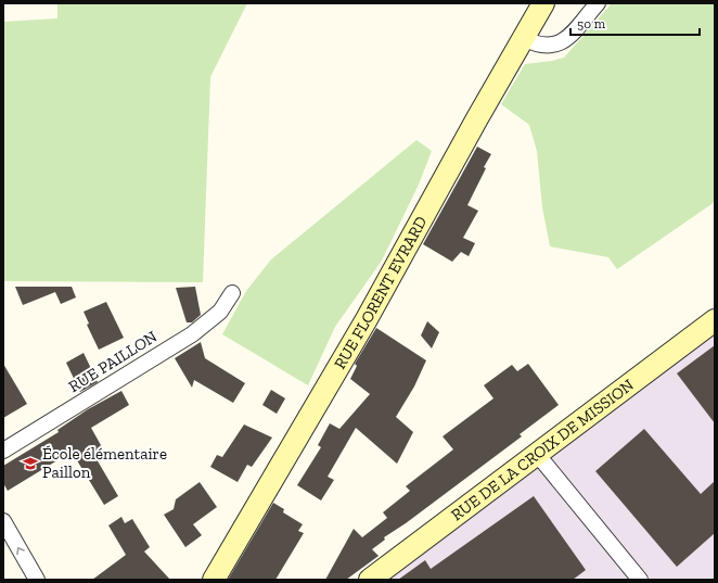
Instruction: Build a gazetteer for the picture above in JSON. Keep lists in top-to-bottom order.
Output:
{
  "streets": {
    "street": ["RUE FLORENT EVRARD", "RUE PAILLON", "RUE DE LA CROIX DE MISSION"]
  },
  "places": {
    "school or university": ["École élémentaire Paillon"]
  },
  "scale_bar": "50 m"
}
